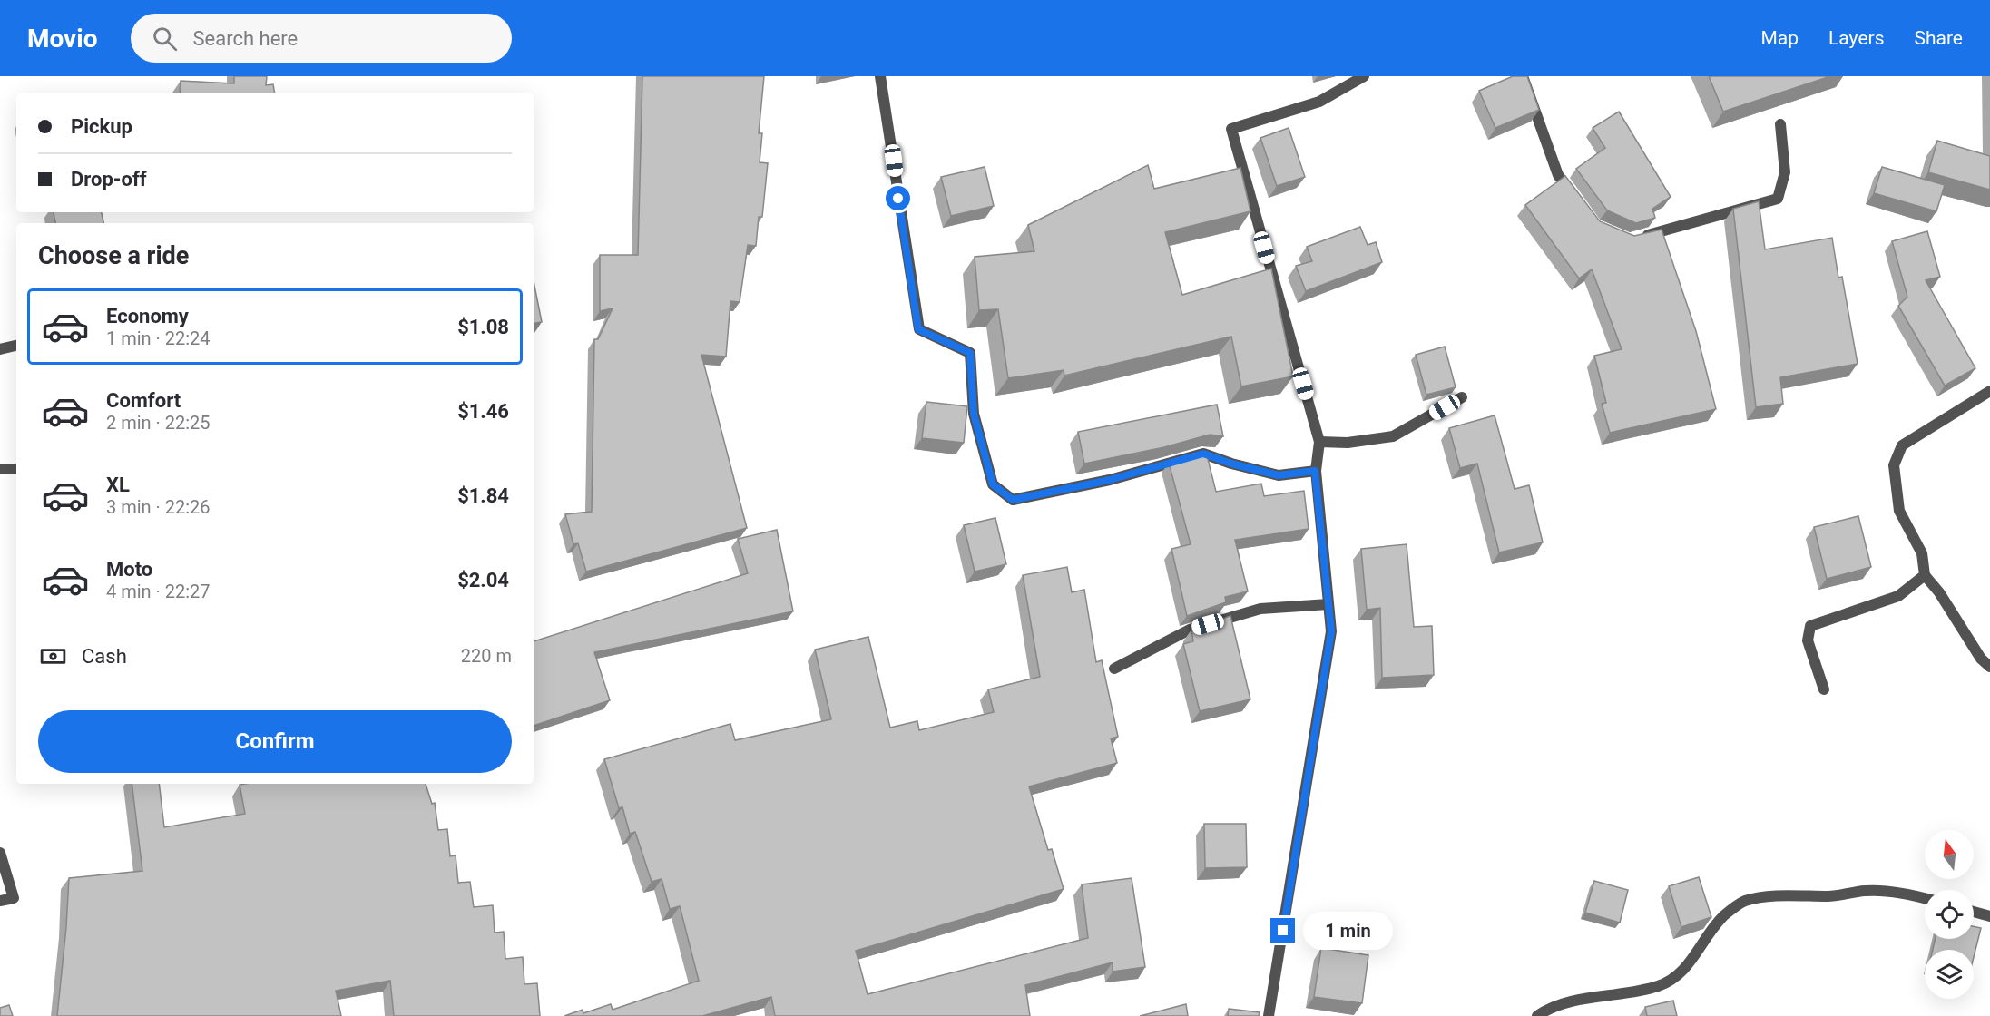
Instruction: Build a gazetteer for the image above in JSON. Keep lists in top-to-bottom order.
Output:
{
  "north": "top",
  "page": {
    "header": "Movio",
    "search": "Search here",
    "nav": ["Map", "Layers", "Share"],
    "banner": ["Pickup", "Drop-off"],
    "heading": "Choose a ride",
    "list": [
      {
        "name": "Economy",
        "note": "1 min · 22:24",
        "value": "$1.08"
      },
      {
        "name": "Comfort",
        "note": "2 min · 22:25",
        "value": "$1.46"
      },
      {
        "name": "XL",
        "note": "3 min · 22:26",
        "value": "$1.84"
      },
      {
        "name": "Moto",
        "note": "4 min · 22:27",
        "value": "$2.04"
      }
    ],
    "pay": ["Cash", "220 m"],
    "buttons": "Confirm",
    "bubble": "1 min"
  }
}
